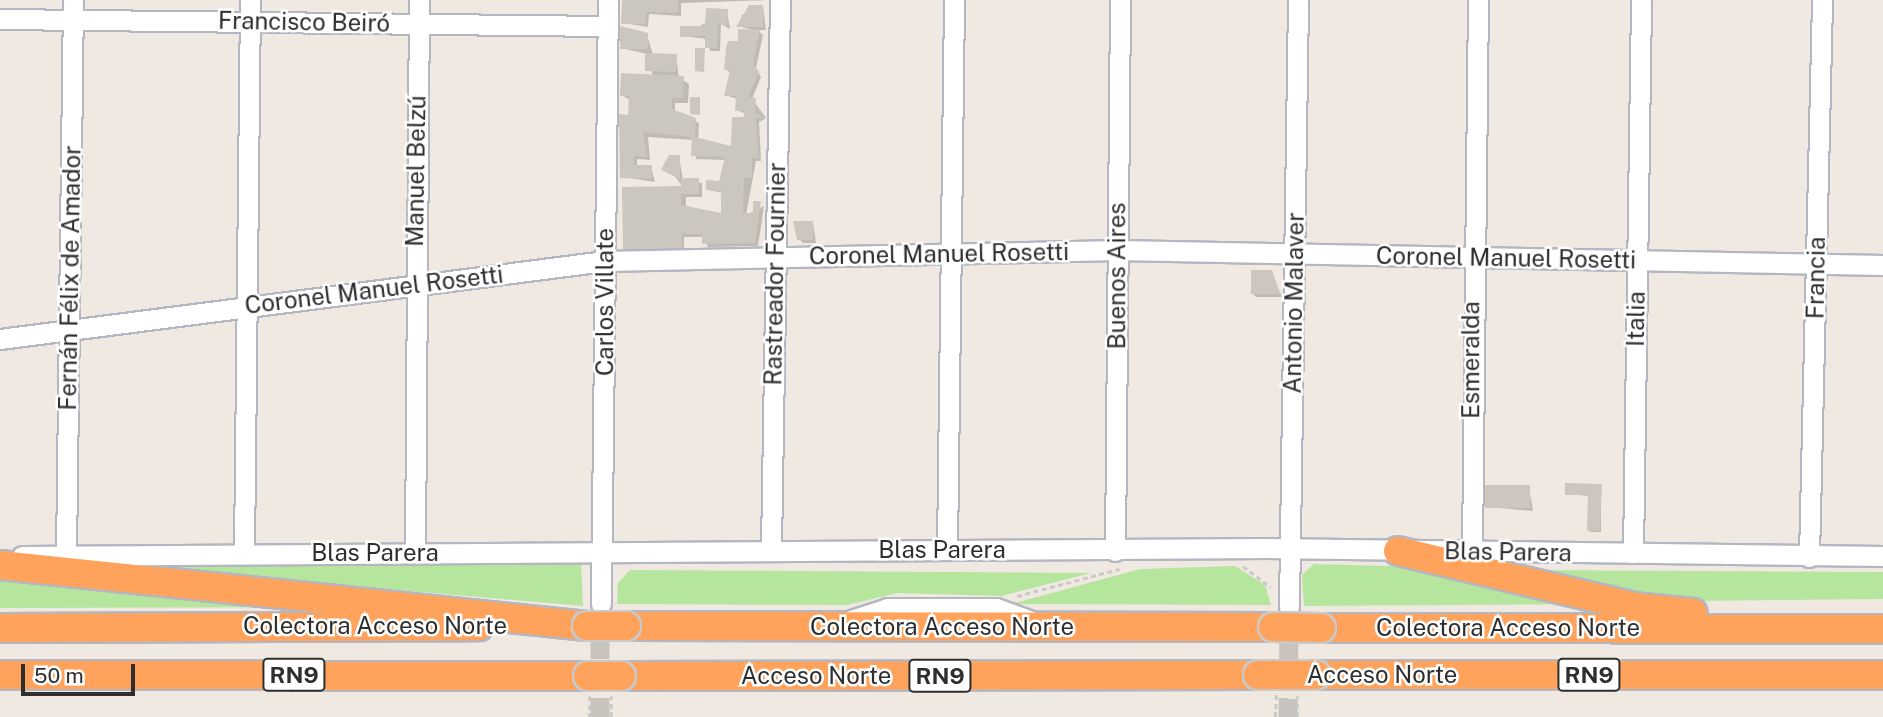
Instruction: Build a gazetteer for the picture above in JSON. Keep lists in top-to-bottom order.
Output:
{
  "streets": {
    "highway": ["Colectora Acceso Norte", "RN9", "Acceso Norte"],
    "street": [
      "Francisco Beiró",
      "Manuel Belzú",
      "Coronel Manuel Rosetti",
      "Rastreador Fournier",
      "Buenos Aires",
      "Fernán Félix de Amador",
      "Francia",
      "Carlos Villate",
      "Antonio Malaver",
      "Italia",
      "Esmeralda",
      "Blas Parera"
    ]
  },
  "crossings": [
    ["Francisco Beiró", "Manuel Belzú"],
    ["Francisco Beiró", "Fernán Félix de Amador"],
    ["Francisco Beiró", "Carlos Villate"],
    ["Manuel Belzú", "Coronel Manuel Rosetti"],
    ["Manuel Belzú", "Blas Parera"],
    ["Coronel Manuel Rosetti", "Rastreador Fournier"],
    ["Coronel Manuel Rosetti", "Buenos Aires"],
    ["Coronel Manuel Rosetti", "Fernán Félix de Amador"],
    ["Coronel Manuel Rosetti", "Francia"],
    ["Coronel Manuel Rosetti", "Carlos Villate"],
    ["Coronel Manuel Rosetti", "Antonio Malaver"],
    ["Coronel Manuel Rosetti", "Italia"],
    ["Coronel Manuel Rosetti", "Esmeralda"],
    ["Rastreador Fournier", "Blas Parera"],
    ["Buenos Aires", "Blas Parera"],
    ["Fernán Félix de Amador", "Blas Parera"],
    ["Francia", "Blas Parera"],
    ["Carlos Villate", "Blas Parera"],
    ["Carlos Villate", "Colectora Acceso Norte"],
    ["Antonio Malaver", "Blas Parera"],
    ["Antonio Malaver", "Colectora Acceso Norte"],
    ["Italia", "Blas Parera"],
    ["Esmeralda", "Blas Parera"]
  ],
  "scale_bar": "50 m"
}
